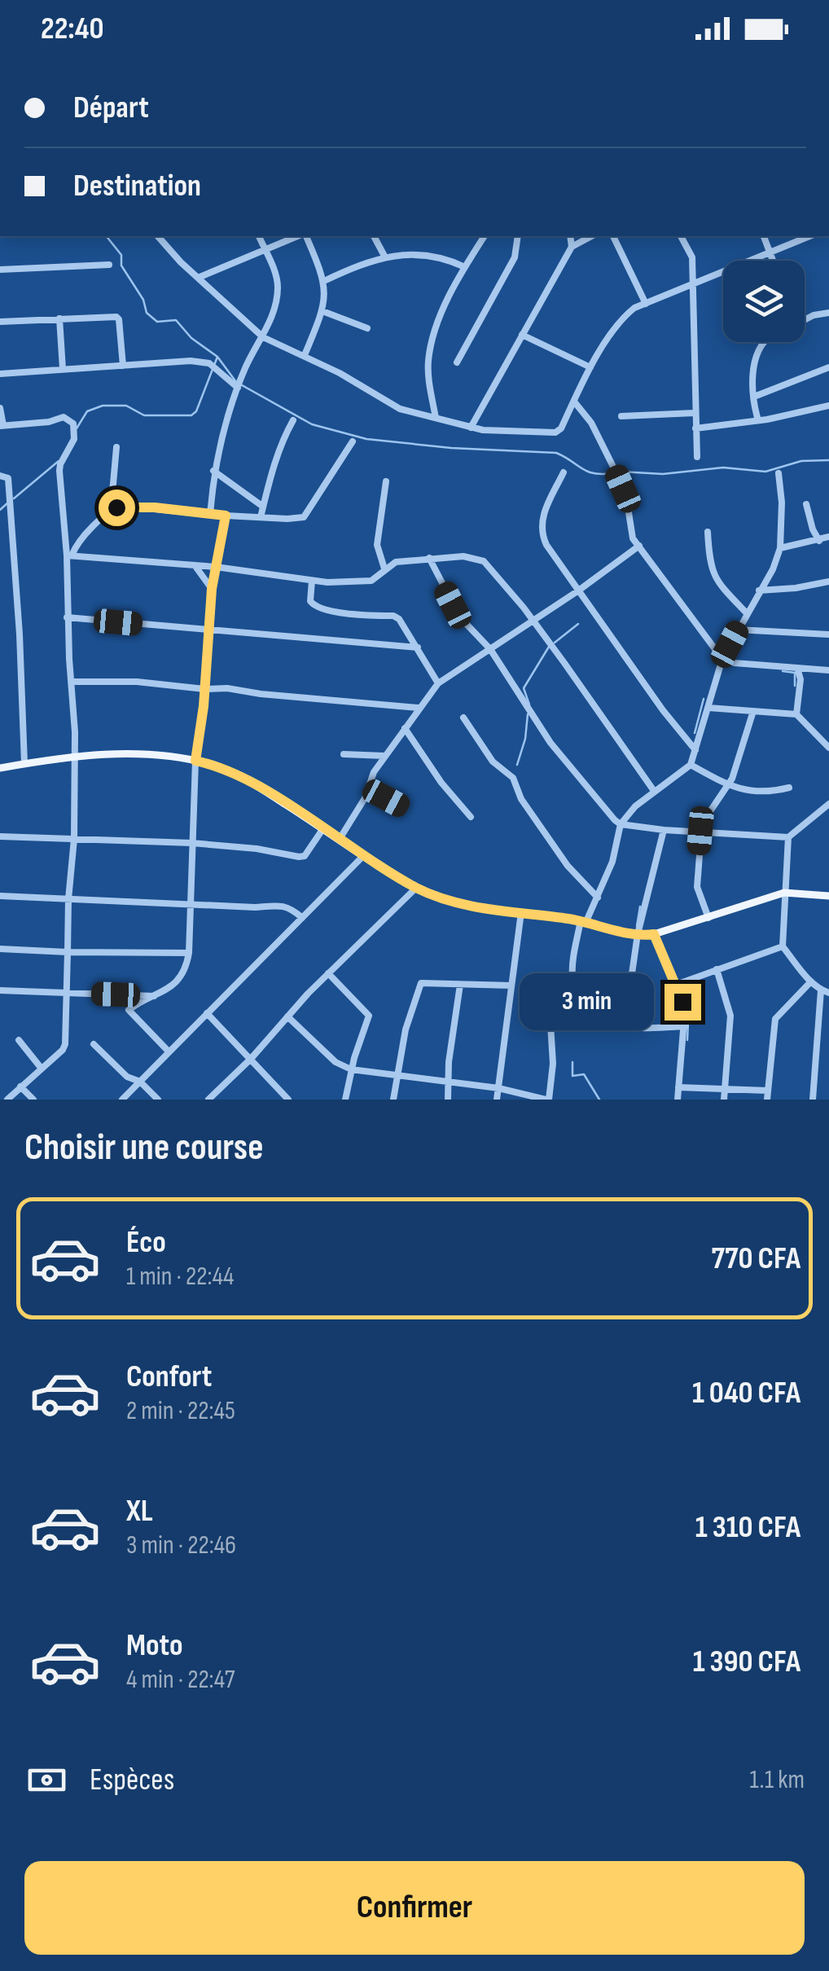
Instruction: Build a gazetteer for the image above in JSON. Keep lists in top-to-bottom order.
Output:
{
  "page": {
    "status": "22:40",
    "banner": ["Départ", "Destination"],
    "bubble": "3 min",
    "heading": "Choisir une course",
    "list": [
      {
        "name": "Éco",
        "note": "1 min · 22:44",
        "value": "770 CFA"
      },
      {
        "name": "Confort",
        "note": "2 min · 22:45",
        "value": "1 040 CFA"
      },
      {
        "name": "XL",
        "note": "3 min · 22:46",
        "value": "1 310 CFA"
      },
      {
        "name": "Moto",
        "note": "4 min · 22:47",
        "value": "1 390 CFA"
      }
    ],
    "pay": ["Espèces", "1.1 km"],
    "buttons": "Confirmer"
  }
}
